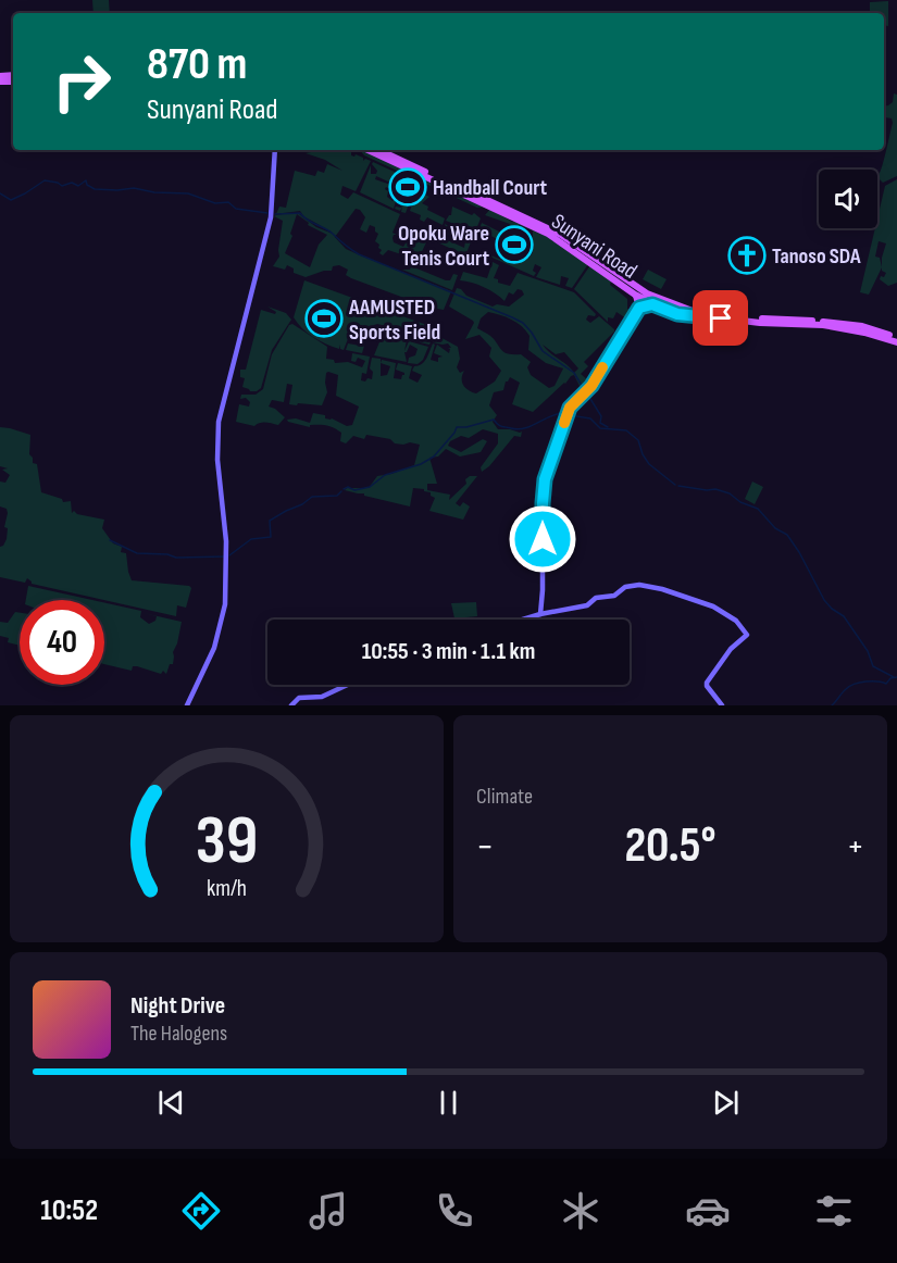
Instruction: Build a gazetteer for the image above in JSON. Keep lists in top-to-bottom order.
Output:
{
  "streets": {
    "main road": ["Sunyani Road"]
  },
  "places": {
    "sports": ["Handball Court", "Opoku Ware Tenis Court", "AAMUSTED Sports Field"],
    "church": ["Tanoso SDA"]
  },
  "page": {
    "turn": ["870 m", "Sunyani Road"],
    "limit": "40",
    "trip": "10:55 · 3 min · 1.1 km",
    "tile": "Climate",
    "heat": ["−", "20.5°", "+"],
    "song": ["Night Drive", "The Halogens"],
    "tabs": "10:52",
    "gauge": ["39", "km/h"]
  }
}
